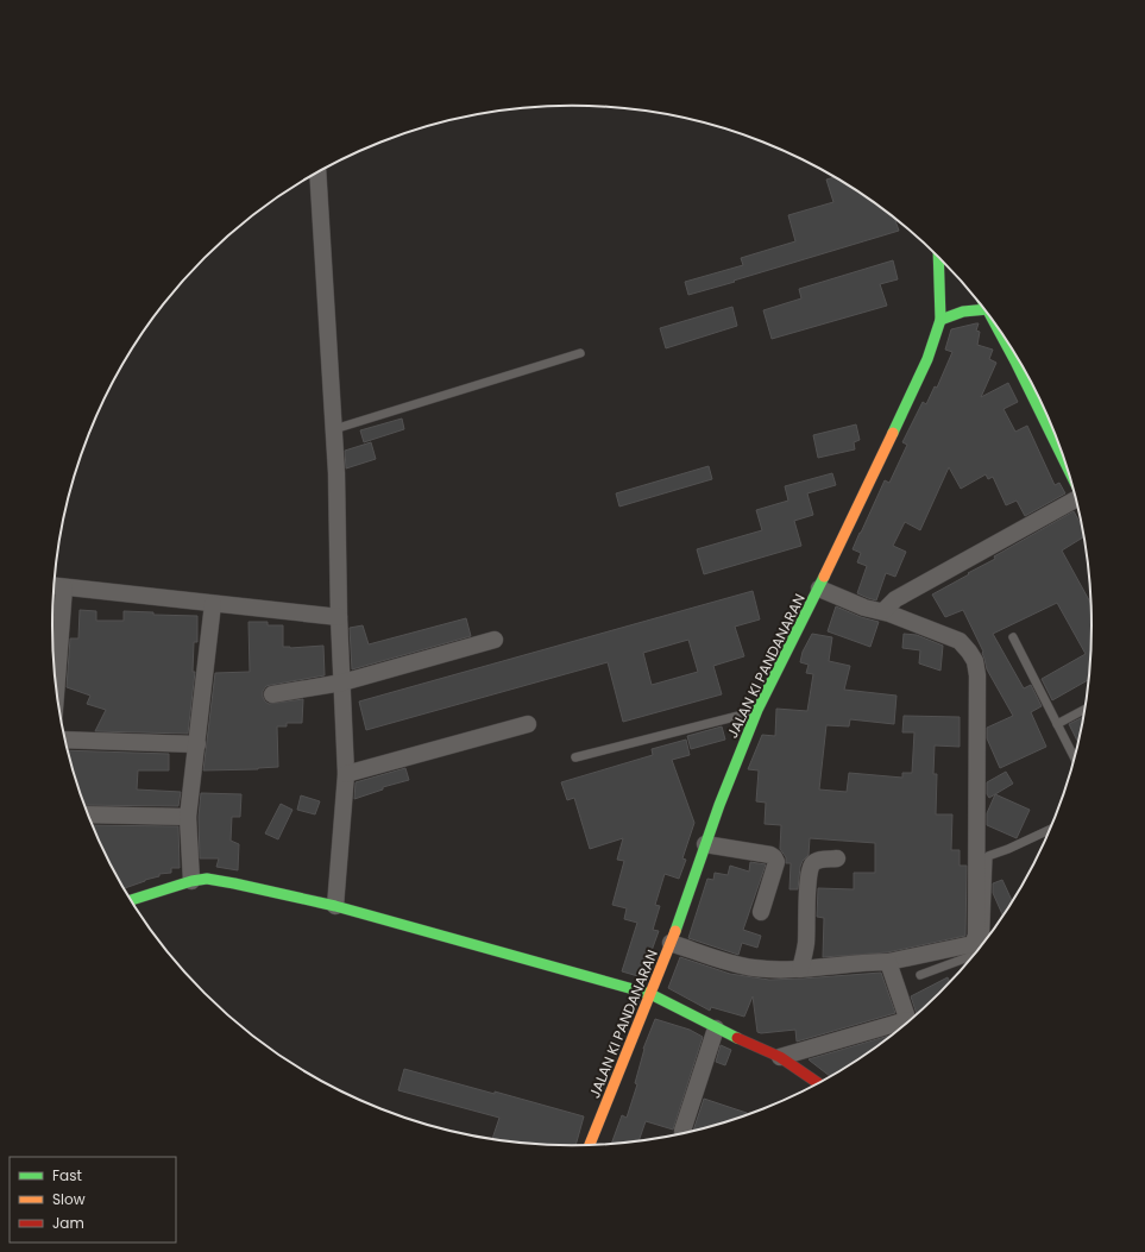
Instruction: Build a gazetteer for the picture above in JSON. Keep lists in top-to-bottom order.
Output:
{
  "streets": {
    "main road": ["JALAN KI PANDANARAN"]
  },
  "legend": ["Fast", "Slow", "Jam"]
}
